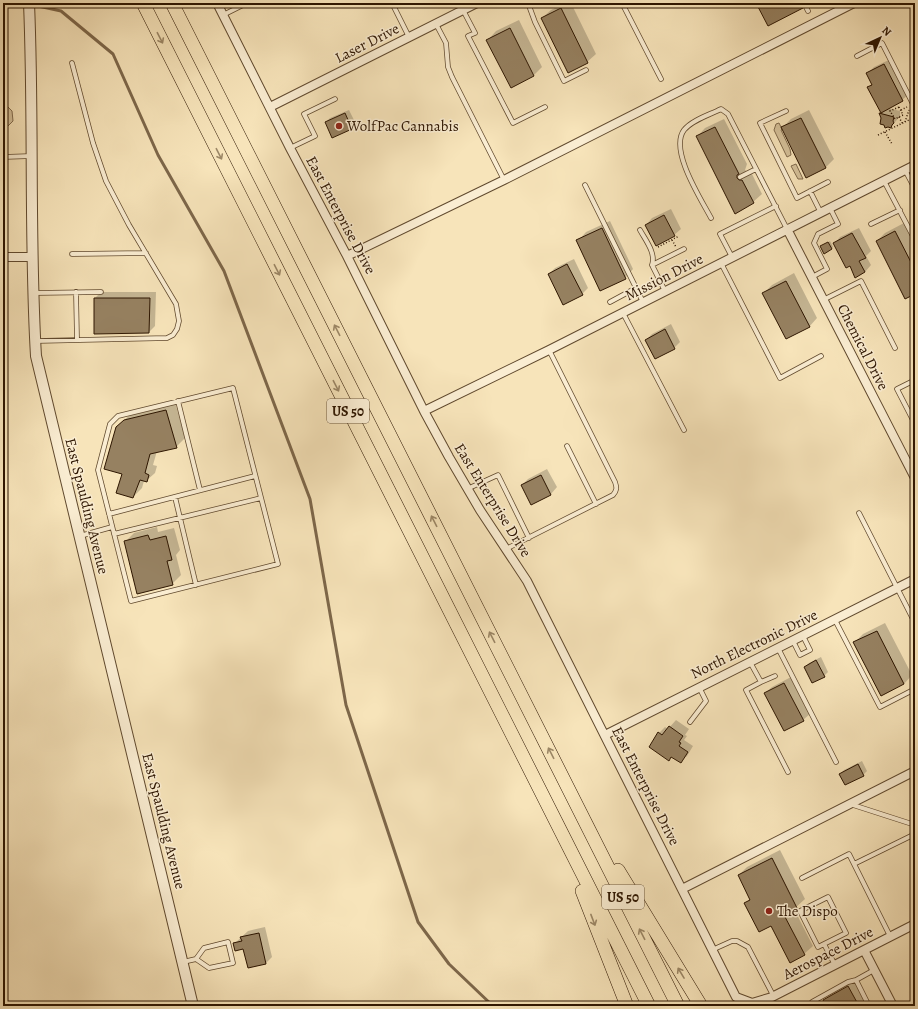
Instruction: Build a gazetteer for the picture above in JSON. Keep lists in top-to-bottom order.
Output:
{
  "streets": {
    "highway": ["US 50"],
    "street": [
      "Laser Drive",
      "East Enterprise Drive",
      "Mission Drive",
      "Chemical Drive",
      "East Spaulding Avenue",
      "North Electronic Drive",
      "Aerospace Drive"
    ]
  },
  "crossings": [
    ["Laser Drive", "East Enterprise Drive"],
    ["East Enterprise Drive", "Mission Drive"],
    ["East Enterprise Drive", "North Electronic Drive"],
    ["East Enterprise Drive", "Aerospace Drive"],
    ["Mission Drive", "Chemical Drive"]
  ],
  "places": ["WolfPac Cannabis", "The Dispo"],
  "north": "top right"
}
